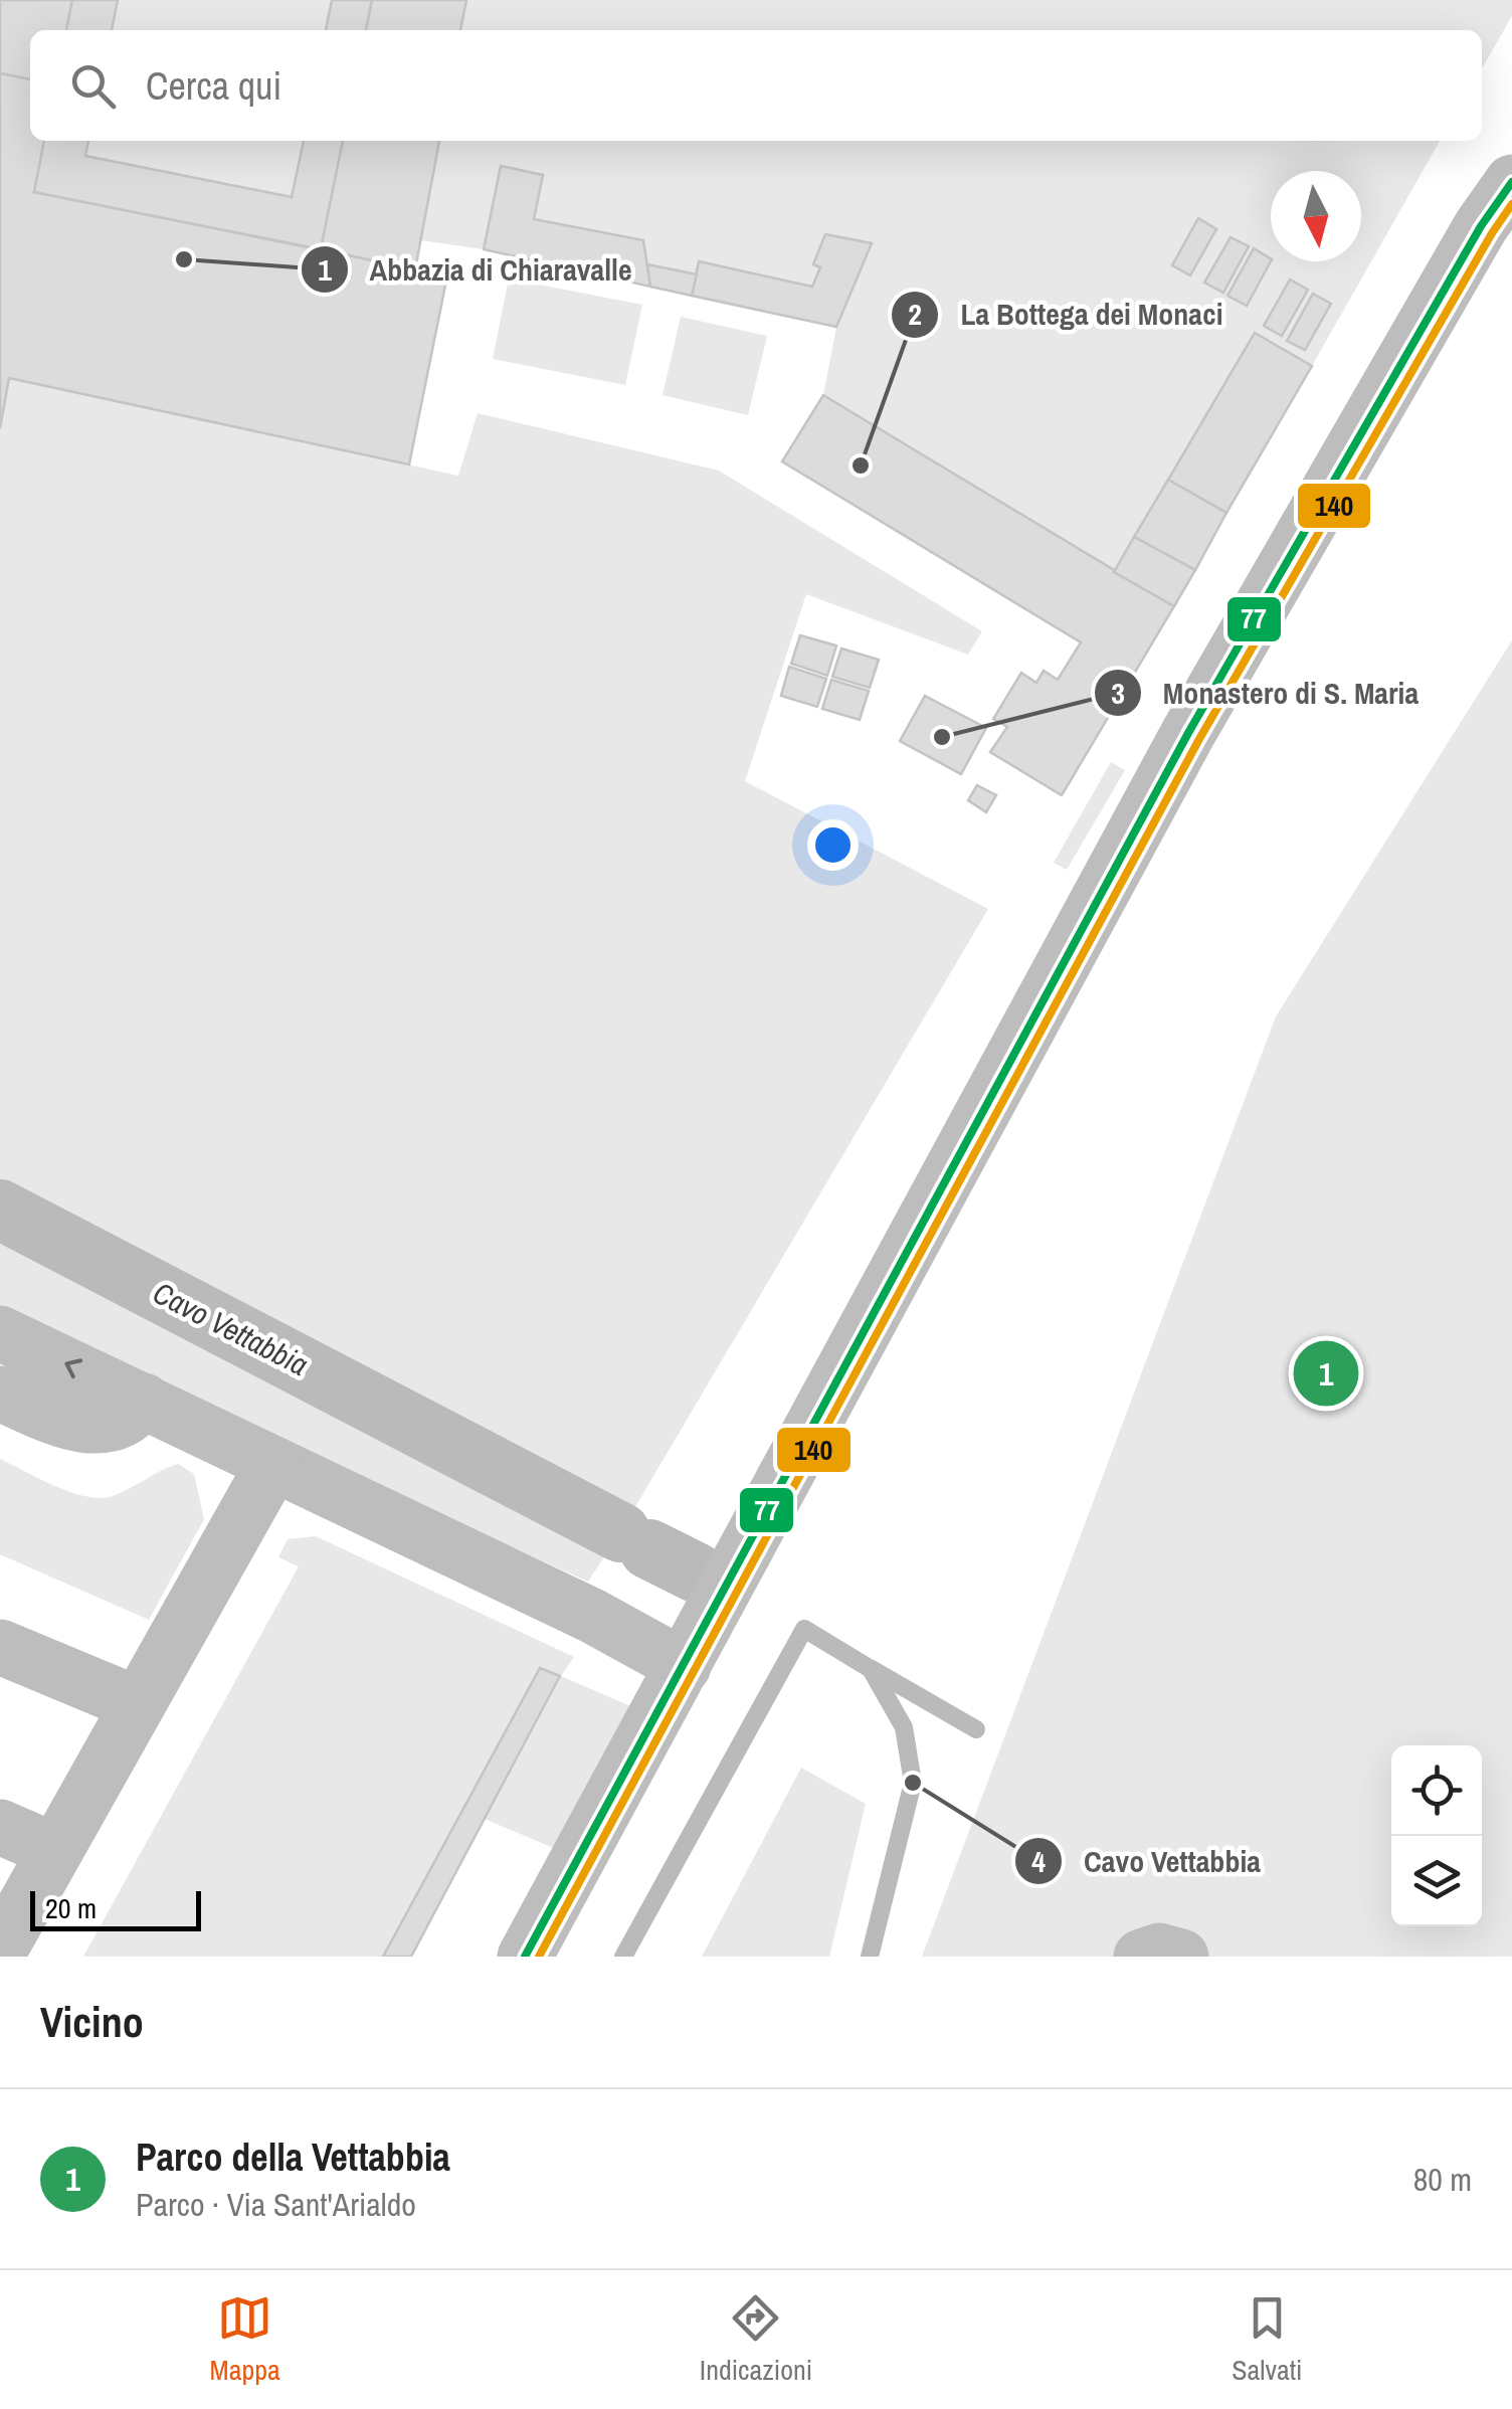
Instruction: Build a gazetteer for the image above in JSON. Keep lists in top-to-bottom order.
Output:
{
  "water": ["Cavo Vettabbia"],
  "places": [
    "Abbazia di Chiaravalle",
    "La Bottega dei Monaci",
    "Monastero di S. Maria",
    "Cavo Vettabbia"
  ],
  "lines": ["transit line 77", "transit line 140"],
  "scale_bar": "20 m",
  "north": "bottom",
  "page": {
    "search": "Cerca qui",
    "pins": "1",
    "scale": "20 m",
    "heading": "Vicino",
    "list": [
      {
        "mark": "1",
        "name": "Parco della Vettabbia",
        "note": "Parco · Via Sant'Arialdo",
        "value": "80 m"
      }
    ],
    "nav": ["Mappa", "Indicazioni", "Salvati"]
  }
}
